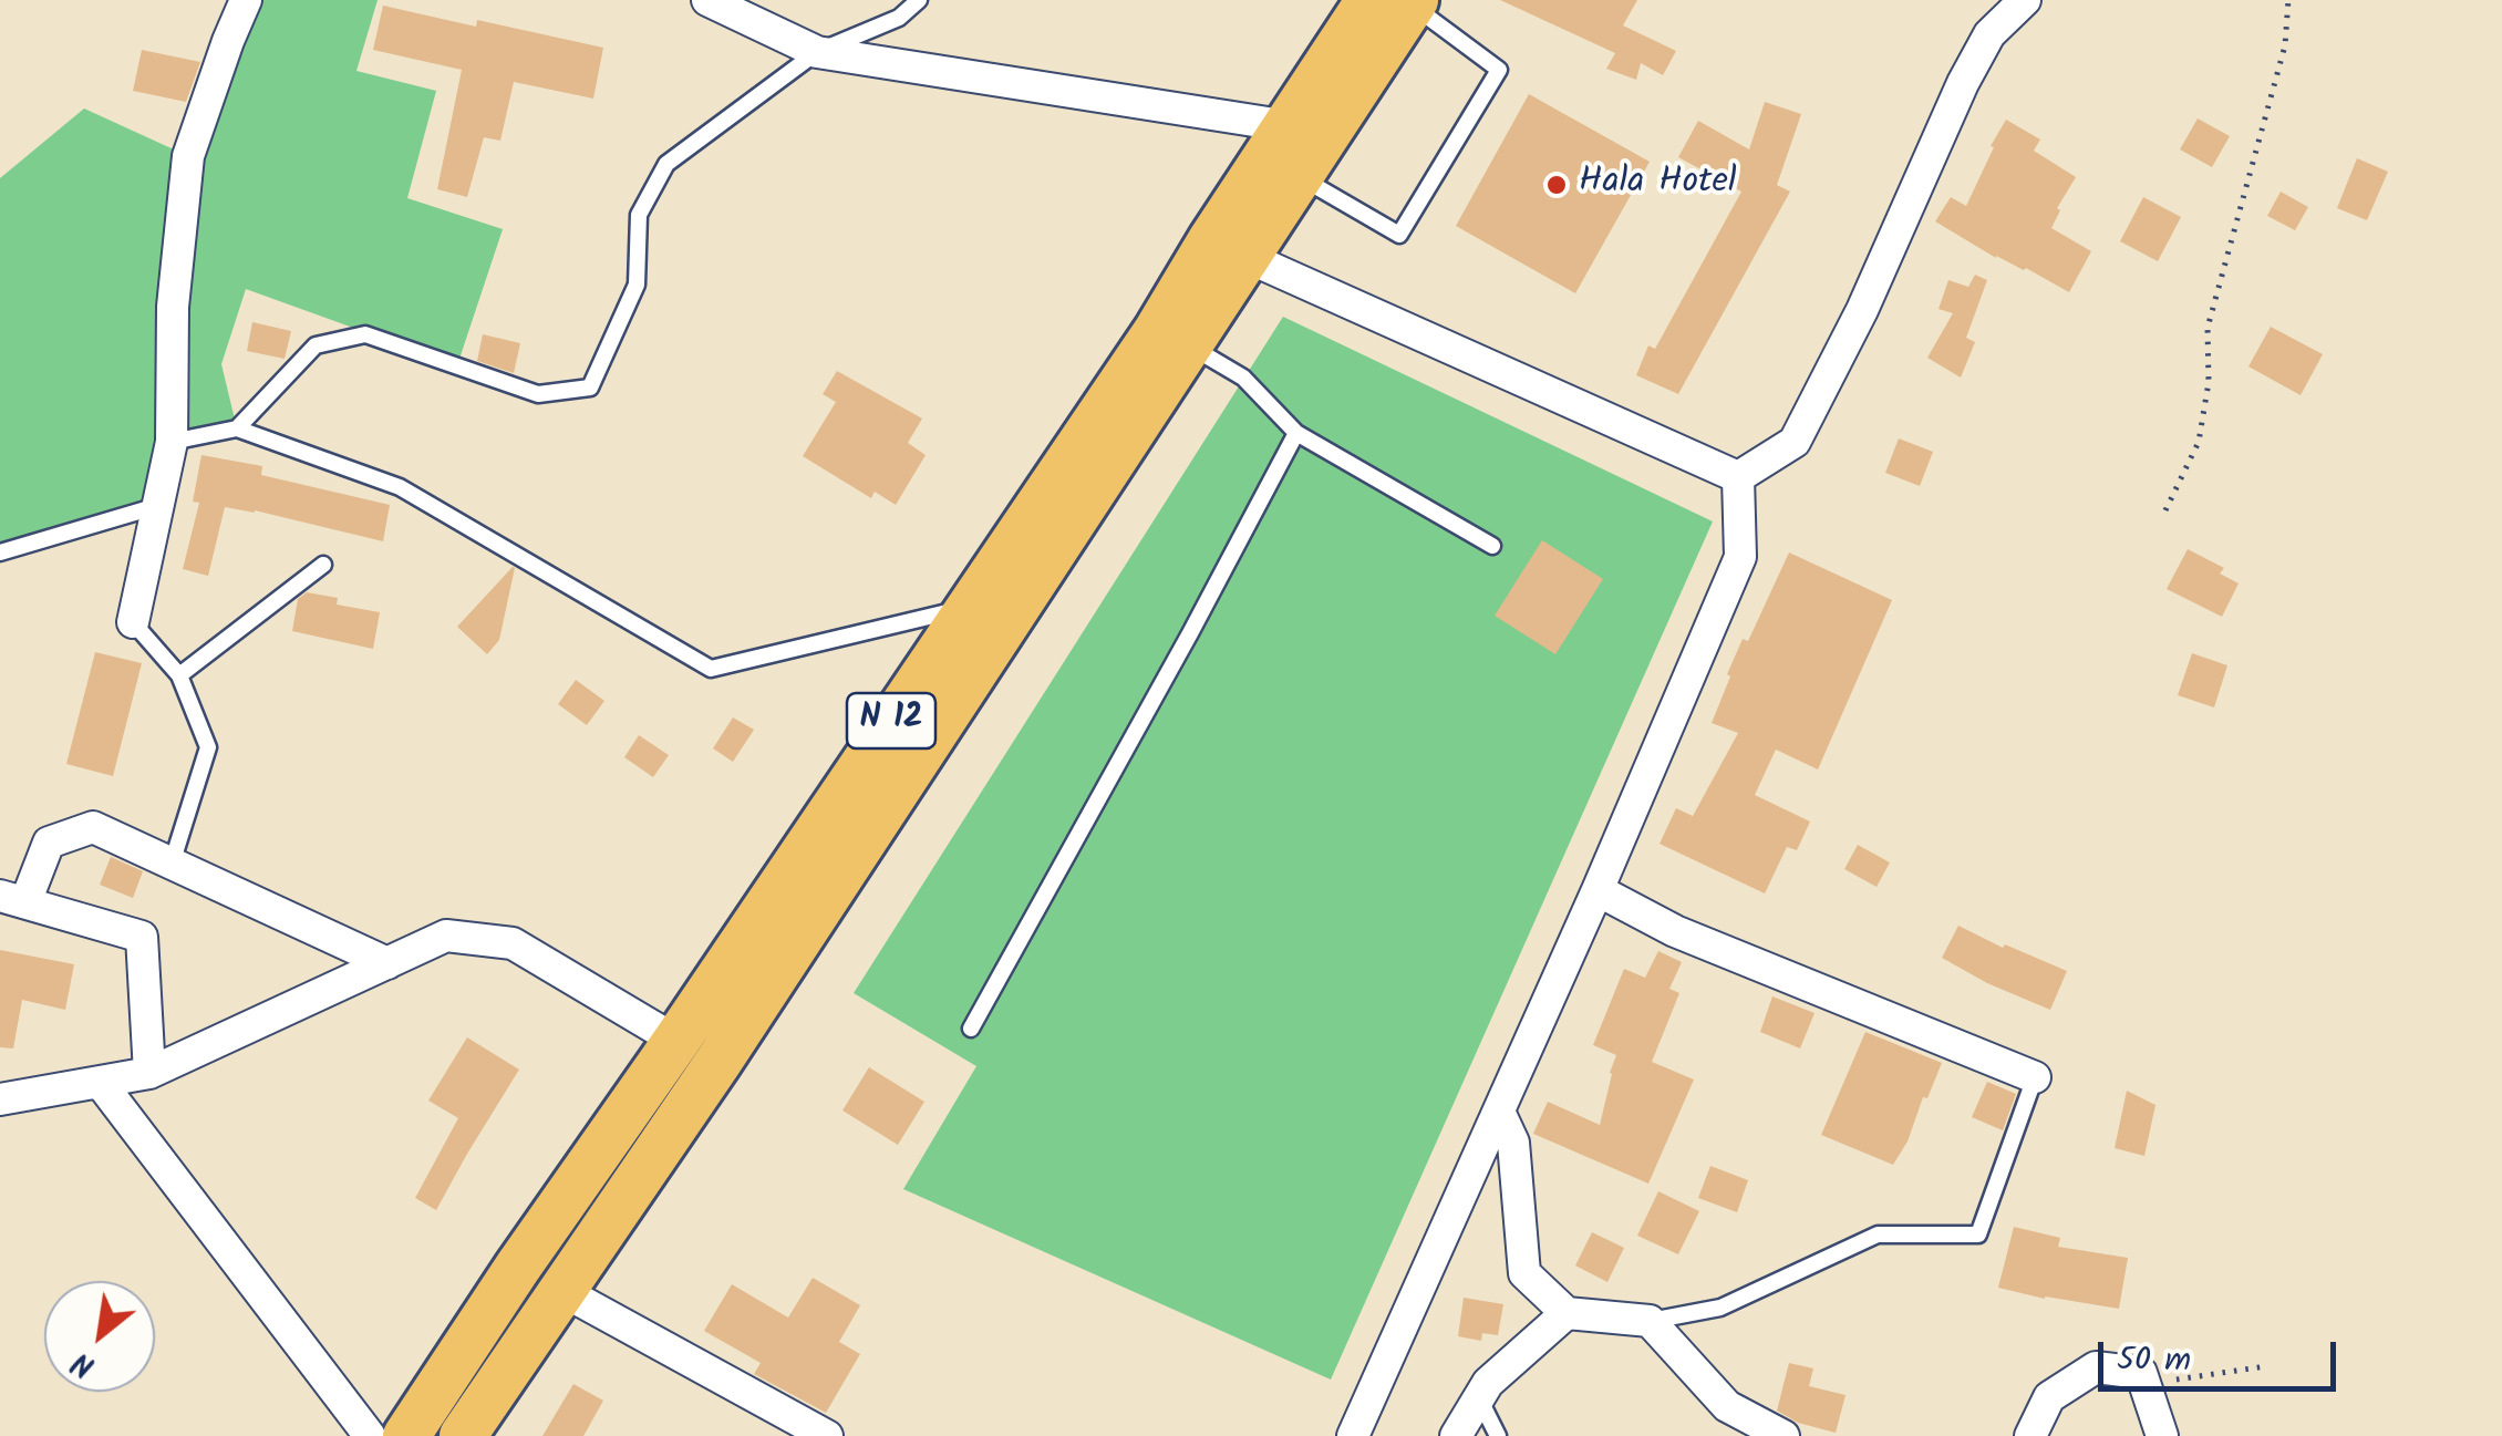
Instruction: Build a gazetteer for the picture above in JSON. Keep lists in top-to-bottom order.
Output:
{
  "streets": {
    "main road": ["N 12"]
  },
  "places": ["Hala Hotel"],
  "scale_bar": "50 m",
  "north": "bottom left"
}
